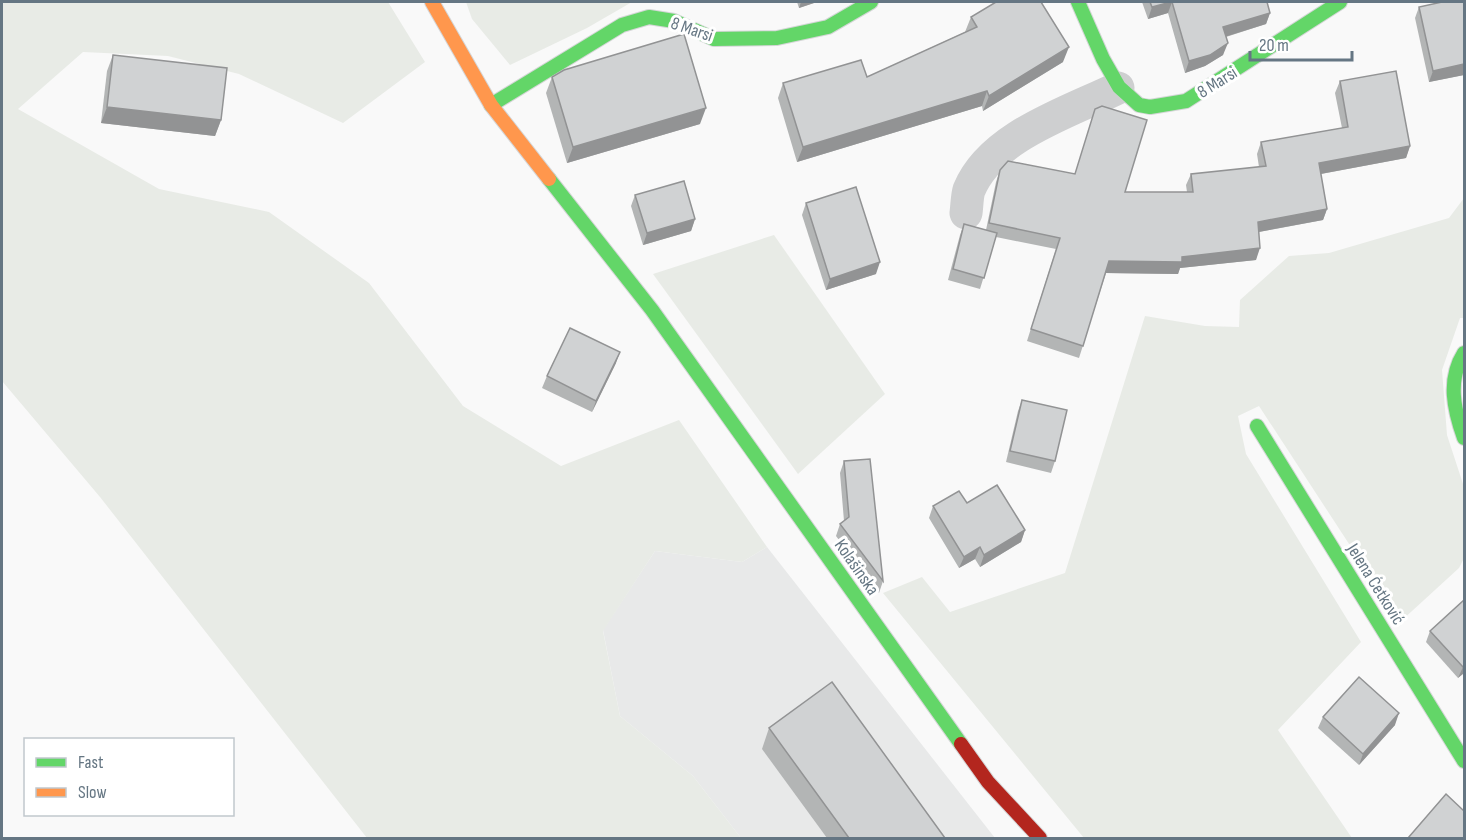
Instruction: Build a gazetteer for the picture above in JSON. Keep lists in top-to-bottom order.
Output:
{
  "streets": {
    "street": ["8 Marsi", "Kolašinska", "Jelena Ćetković"]
  },
  "crossings": [
    ["8 Marsi", "Kolašinska"]
  ],
  "legend": ["Fast", "Slow"],
  "scale_bar": "20 m"
}
